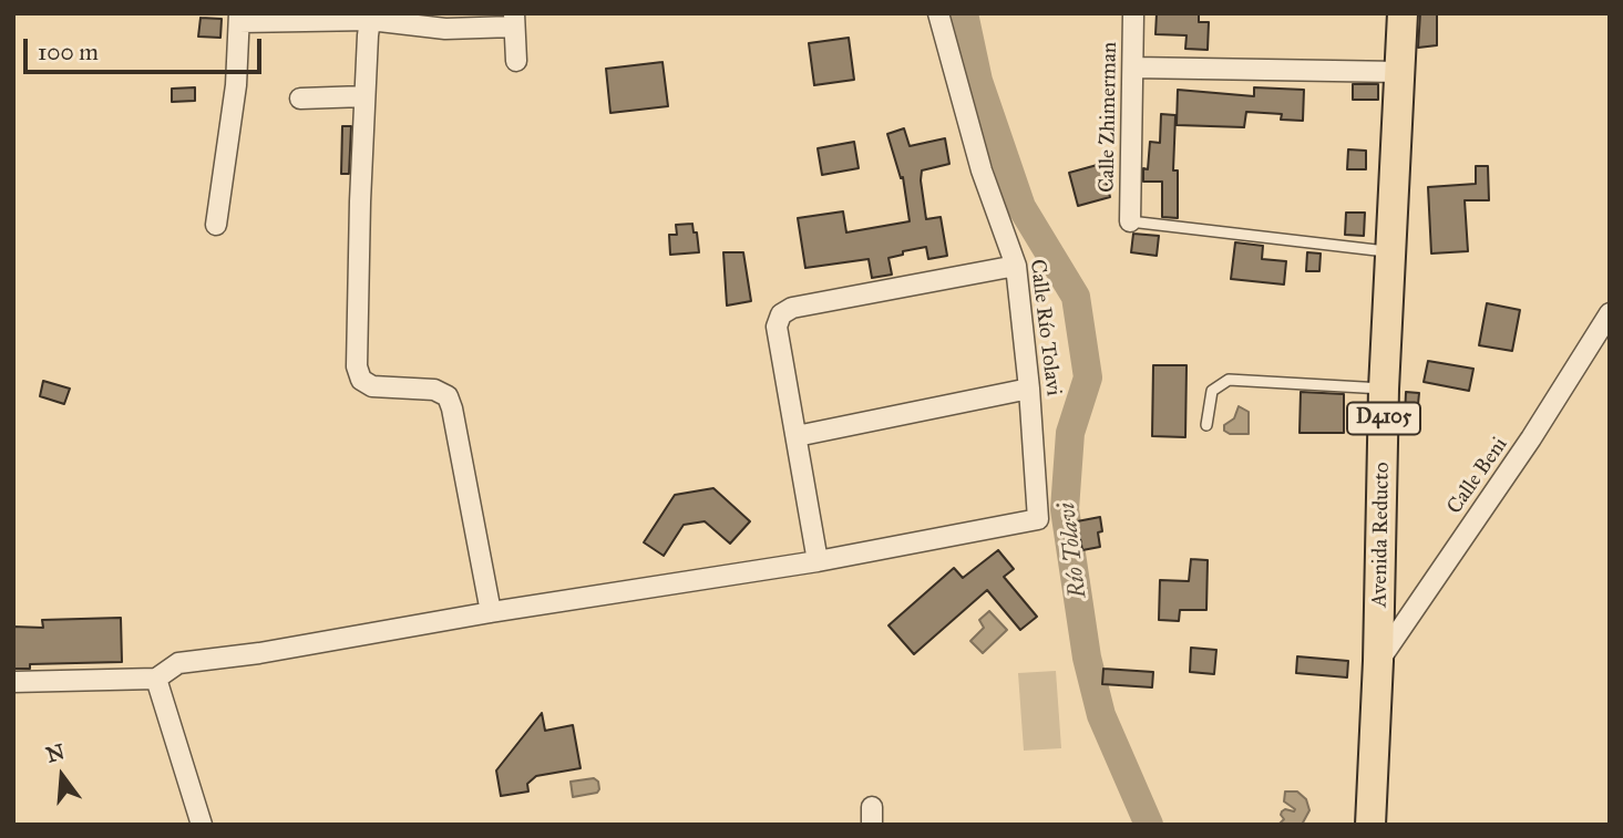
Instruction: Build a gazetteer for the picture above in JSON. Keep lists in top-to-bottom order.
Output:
{
  "streets": {
    "main road": ["D4105", "Avenida Reducto"],
    "street": ["Calle Zhimerman", "Calle Río Tolavi", "Calle Beni"]
  },
  "crossings": [
    ["Calle Beni", "Avenida Reducto"]
  ],
  "water": ["Río Tolavi"],
  "scale_bar": "100 m",
  "north": "top"
}
